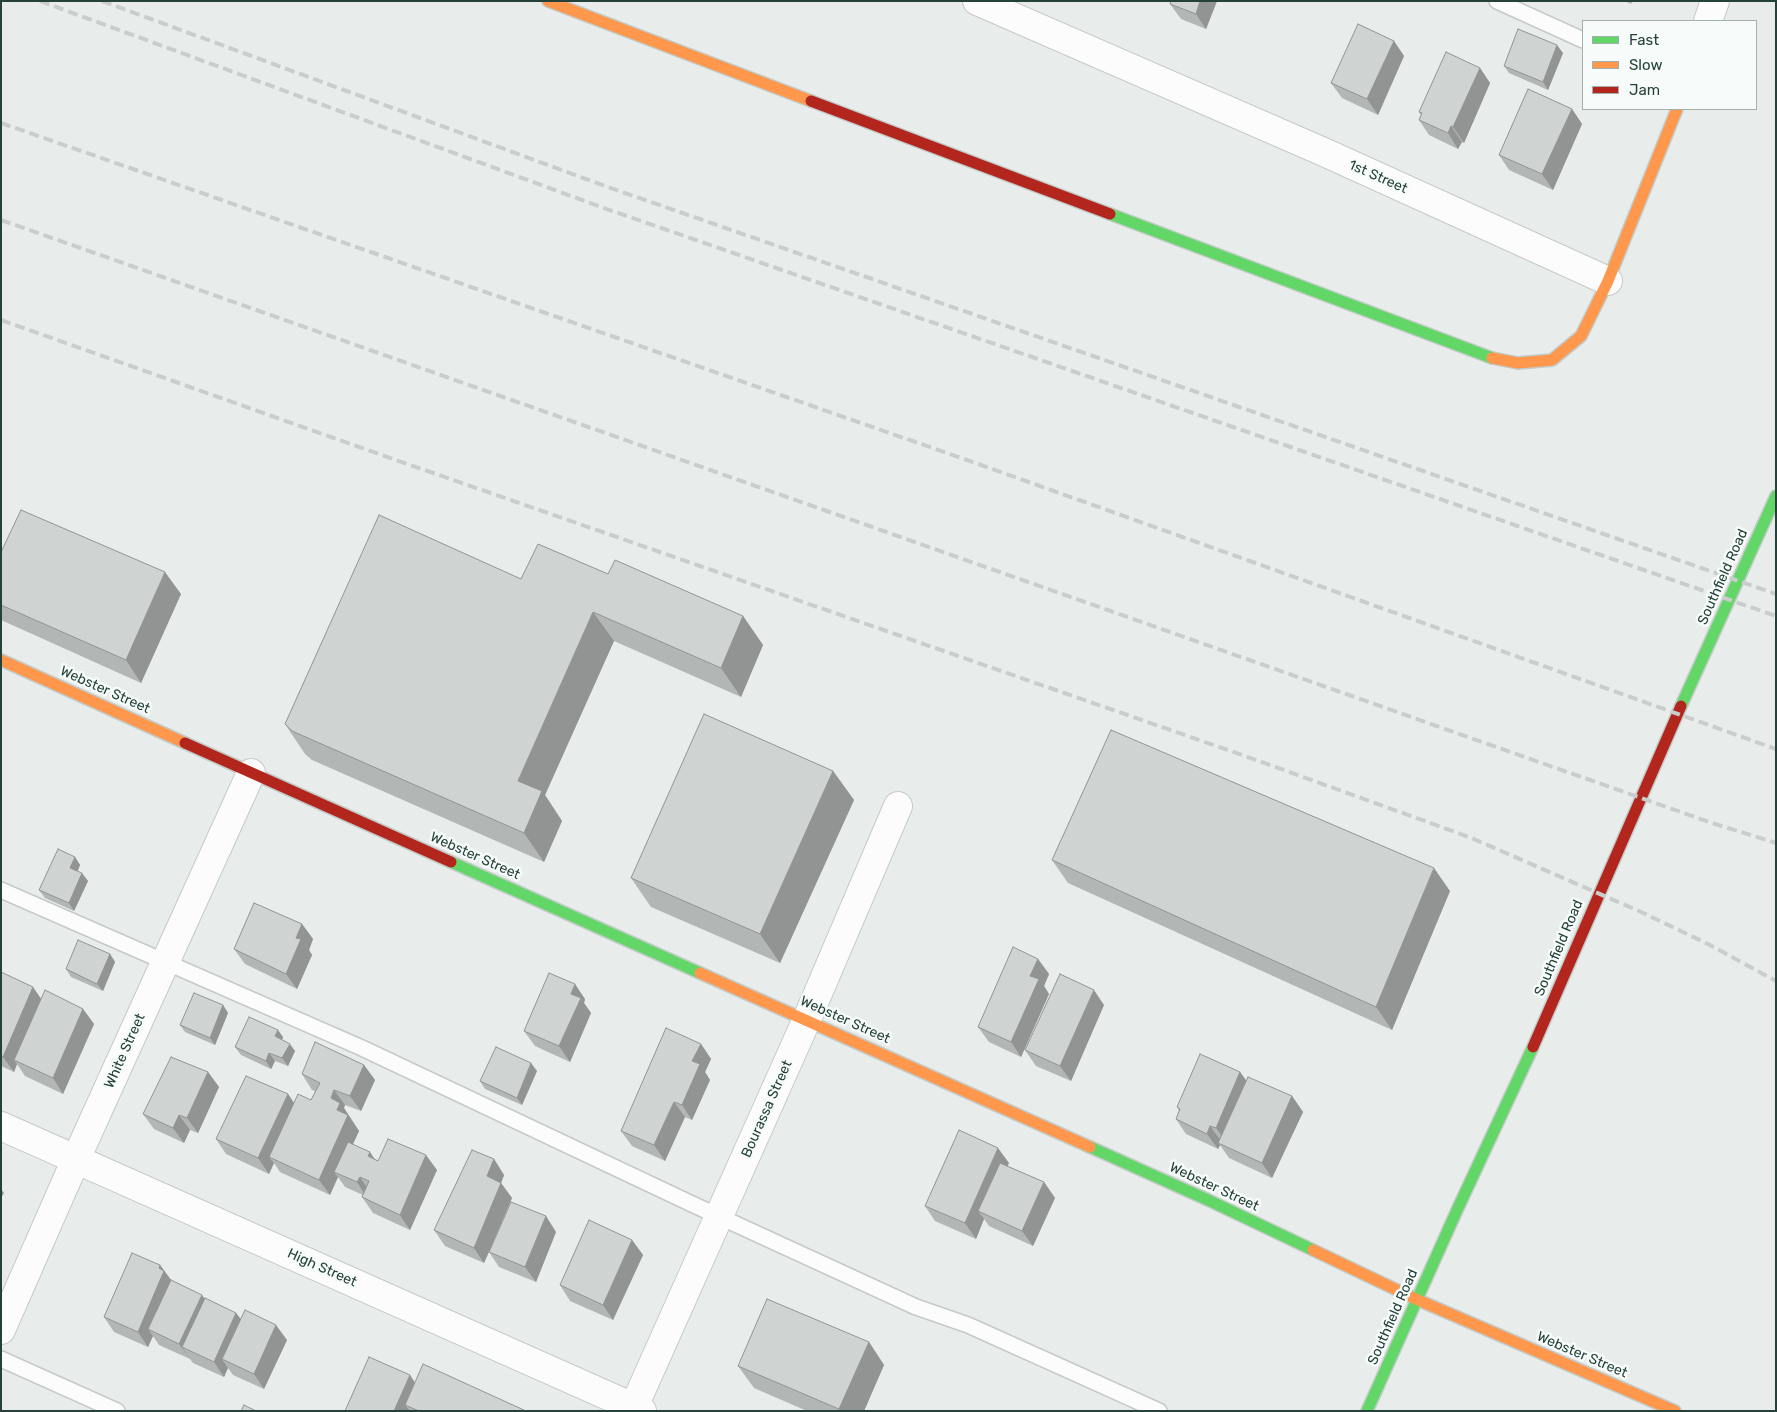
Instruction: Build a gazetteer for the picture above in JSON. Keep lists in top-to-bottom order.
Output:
{
  "streets": {
    "street": [
      "1st Street",
      "Southfield Road",
      "Webster Street",
      "White Street",
      "Bourassa Street",
      "High Street"
    ]
  },
  "crossings": [
    ["Southfield Road", "Webster Street"],
    ["Webster Street", "White Street"],
    ["Webster Street", "Bourassa Street"],
    ["White Street", "High Street"],
    ["Bourassa Street", "High Street"]
  ],
  "legend": ["Fast", "Slow", "Jam"]
}
